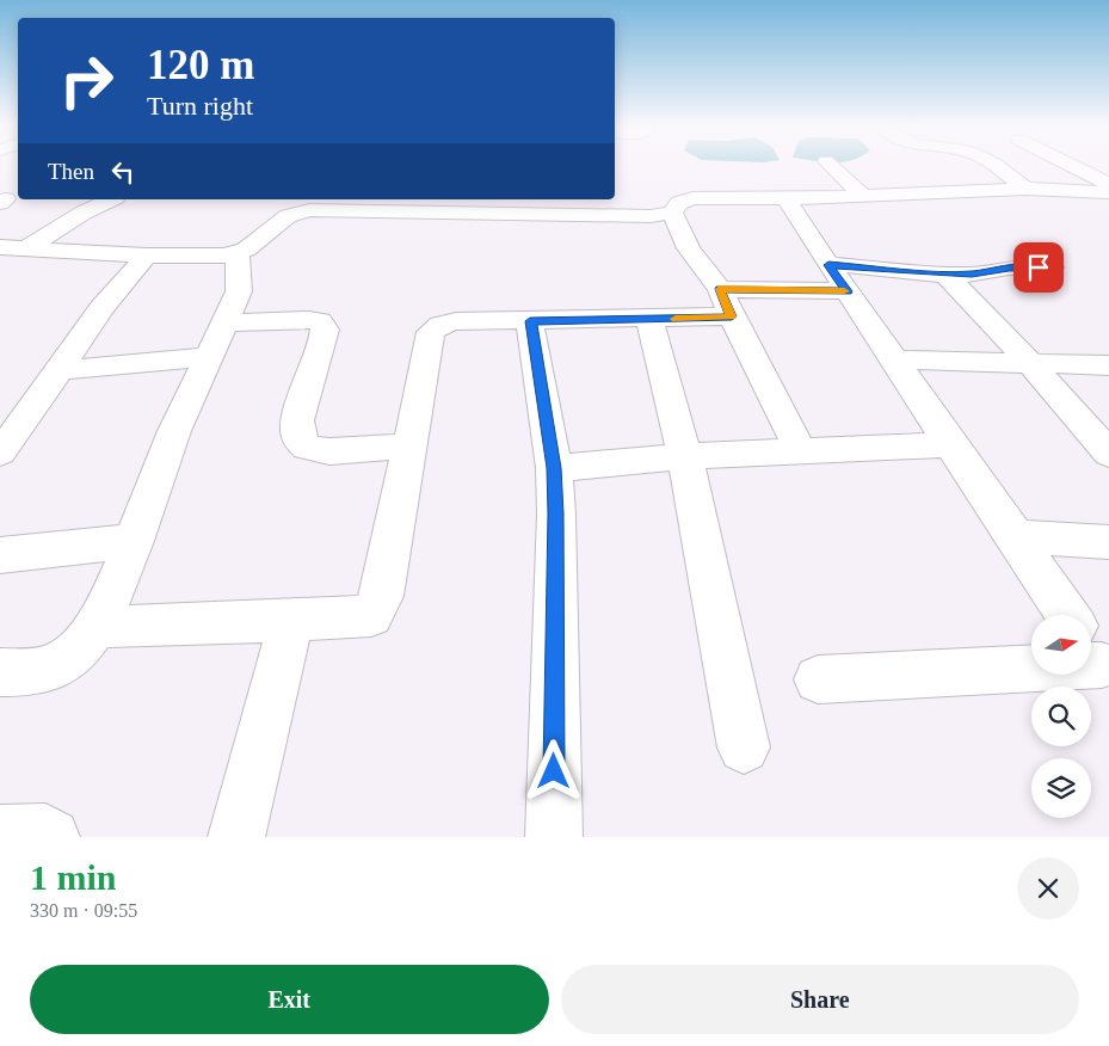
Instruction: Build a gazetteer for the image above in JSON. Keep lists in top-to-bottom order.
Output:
{
  "north": "right",
  "page": {
    "turn": ["120 m", "Turn right"],
    "then": "Then",
    "heading": ["1 min", "330 m · 09:55"],
    "buttons": ["Exit", "Share"]
  }
}
